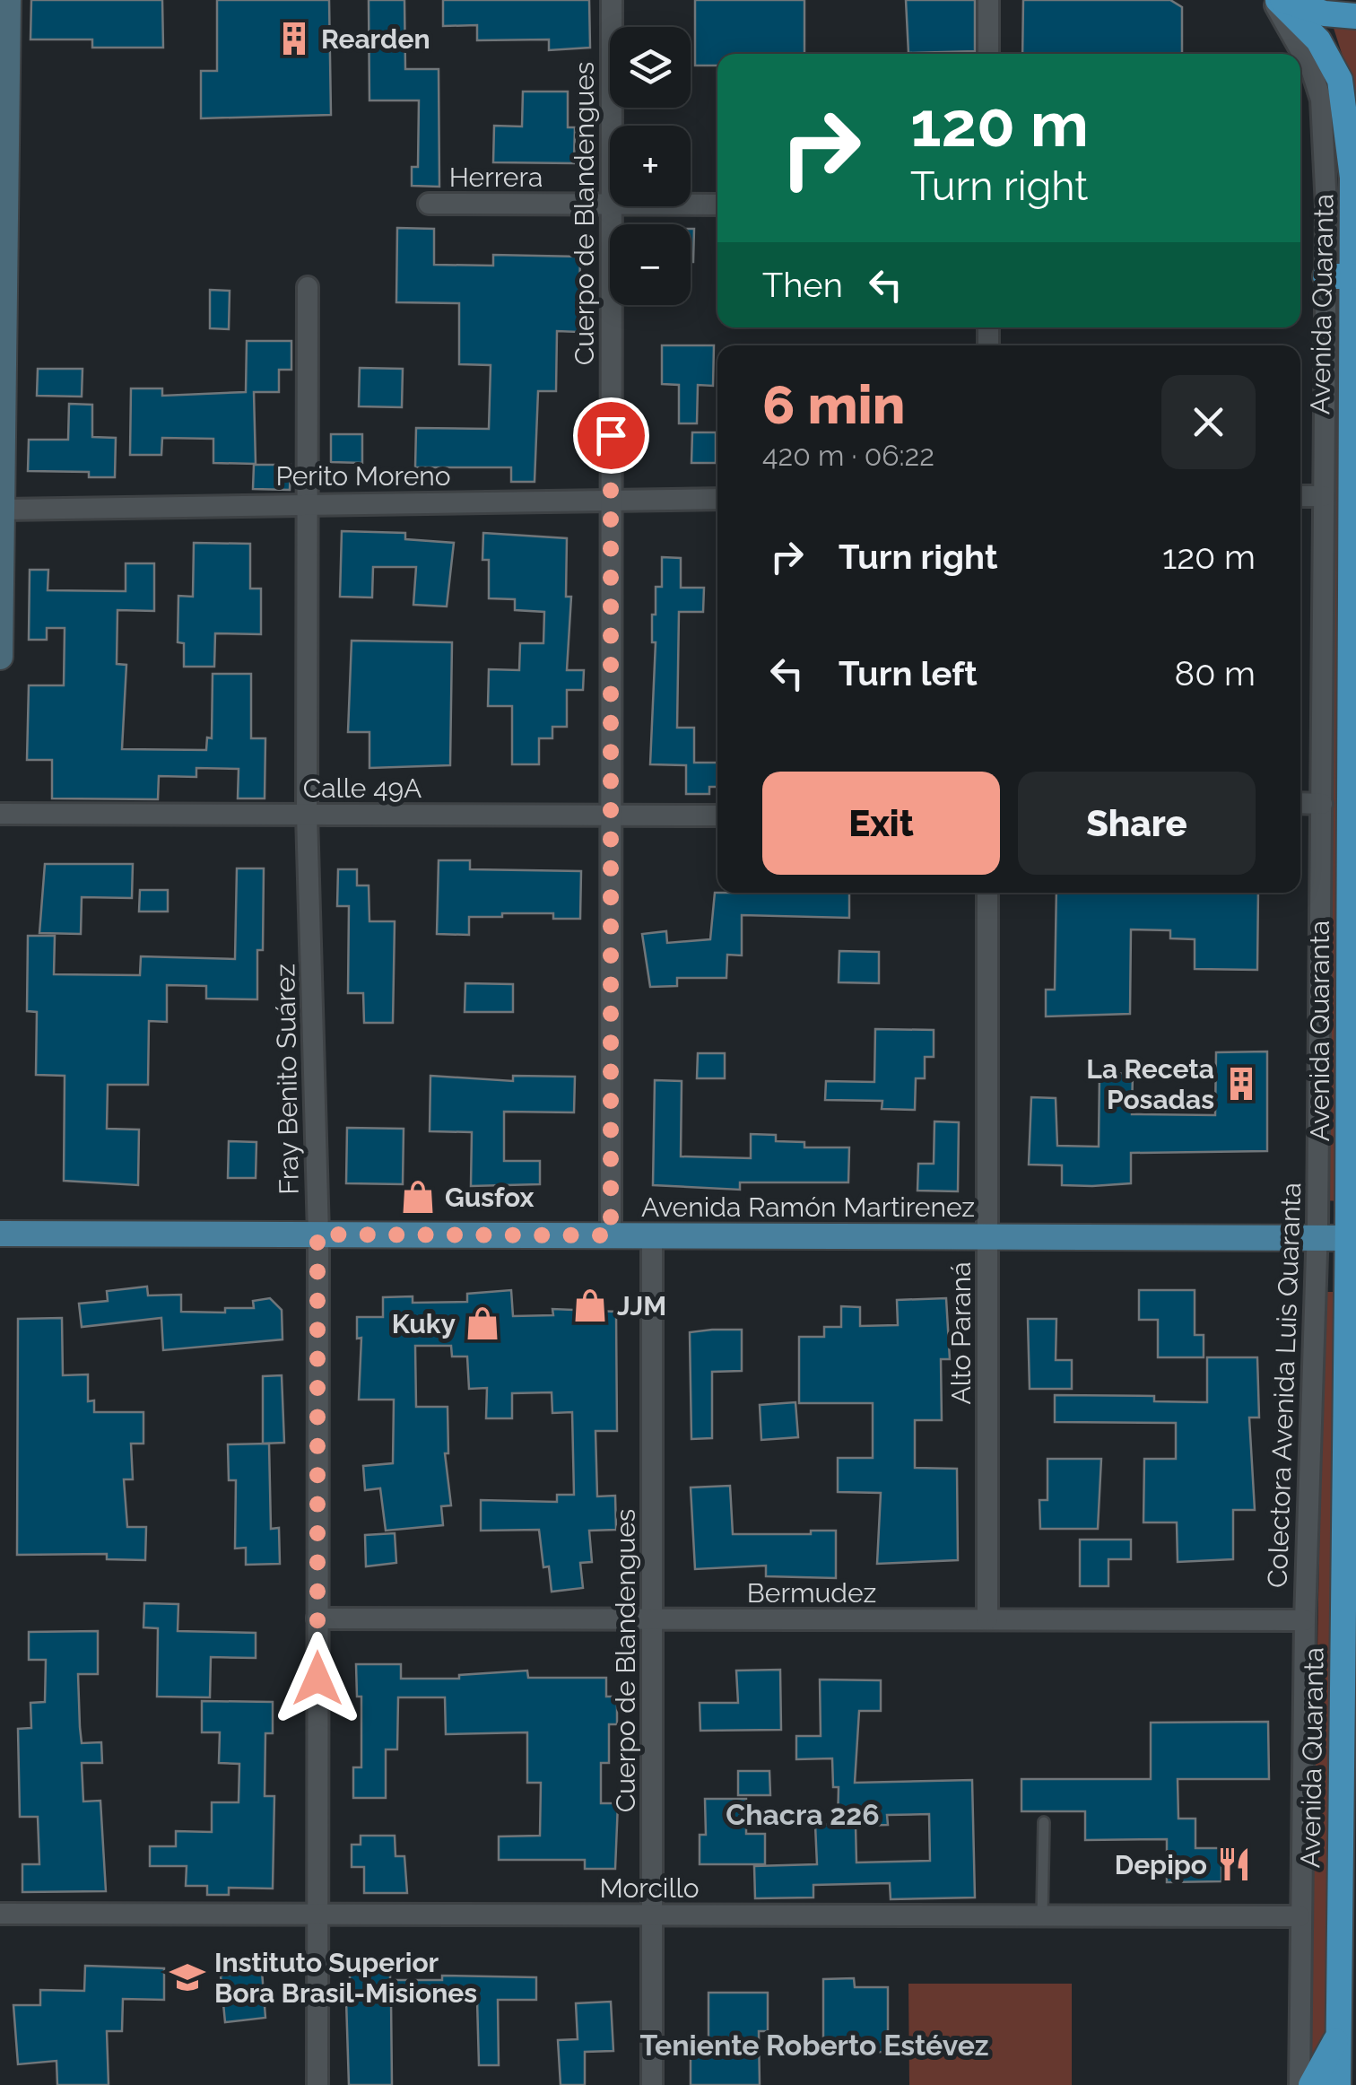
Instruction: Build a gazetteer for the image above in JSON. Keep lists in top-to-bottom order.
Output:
{
  "streets": {
    "highway": ["Avenida Quaranta"],
    "main road": ["Avenida Ramón Martirenez"],
    "street": [
      "Herrera",
      "Cuerpo de Blandengues",
      "Perito Moreno",
      "Calle 49A",
      "Fray Benito Suárez",
      "Alto Paraná",
      "Colectora Avenida Luis Quaranta",
      "Bermudez",
      "Morcillo"
    ]
  },
  "crossings": [
    ["Cuerpo de Blandengues", "Perito Moreno"],
    ["Cuerpo de Blandengues", "Calle 49A"],
    ["Cuerpo de Blandengues", "Avenida Ramón Martirenez"],
    ["Cuerpo de Blandengues", "Bermudez"],
    ["Cuerpo de Blandengues", "Morcillo"],
    ["Avenida Quaranta", "Avenida Ramón Martirenez"],
    ["Avenida Quaranta", "Colectora Avenida Luis Quaranta"],
    ["Perito Moreno", "Fray Benito Suárez"],
    ["Calle 49A", "Fray Benito Suárez"],
    ["Fray Benito Suárez", "Avenida Ramón Martirenez"],
    ["Fray Benito Suárez", "Bermudez"],
    ["Fray Benito Suárez", "Morcillo"],
    ["Avenida Ramón Martirenez", "Alto Paraná"],
    ["Avenida Ramón Martirenez", "Colectora Avenida Luis Quaranta"],
    ["Alto Paraná", "Bermudez"],
    ["Colectora Avenida Luis Quaranta", "Bermudez"],
    ["Colectora Avenida Luis Quaranta", "Morcillo"]
  ],
  "districts": ["Chacra 226", "Teniente Roberto Estévez"],
  "places": {
    "building": ["Rearden", "La Receta Posadas"],
    "shop": ["Gusfox", "JJM", "Kuky"],
    "restaurant": ["Depipo"],
    "school or university": ["Instituto Superior Bora Brasil-Misiones"]
  },
  "page": {
    "map_buttons": ["+", "−"],
    "turn": ["120 m", "Turn right"],
    "then": "Then",
    "heading": ["6 min", "420 m · 06:22"],
    "list": [
      {
        "name": "Turn right",
        "value": "120 m"
      },
      {
        "name": "Turn left",
        "value": "80 m"
      }
    ],
    "buttons": ["Exit", "Share"]
  }
}
